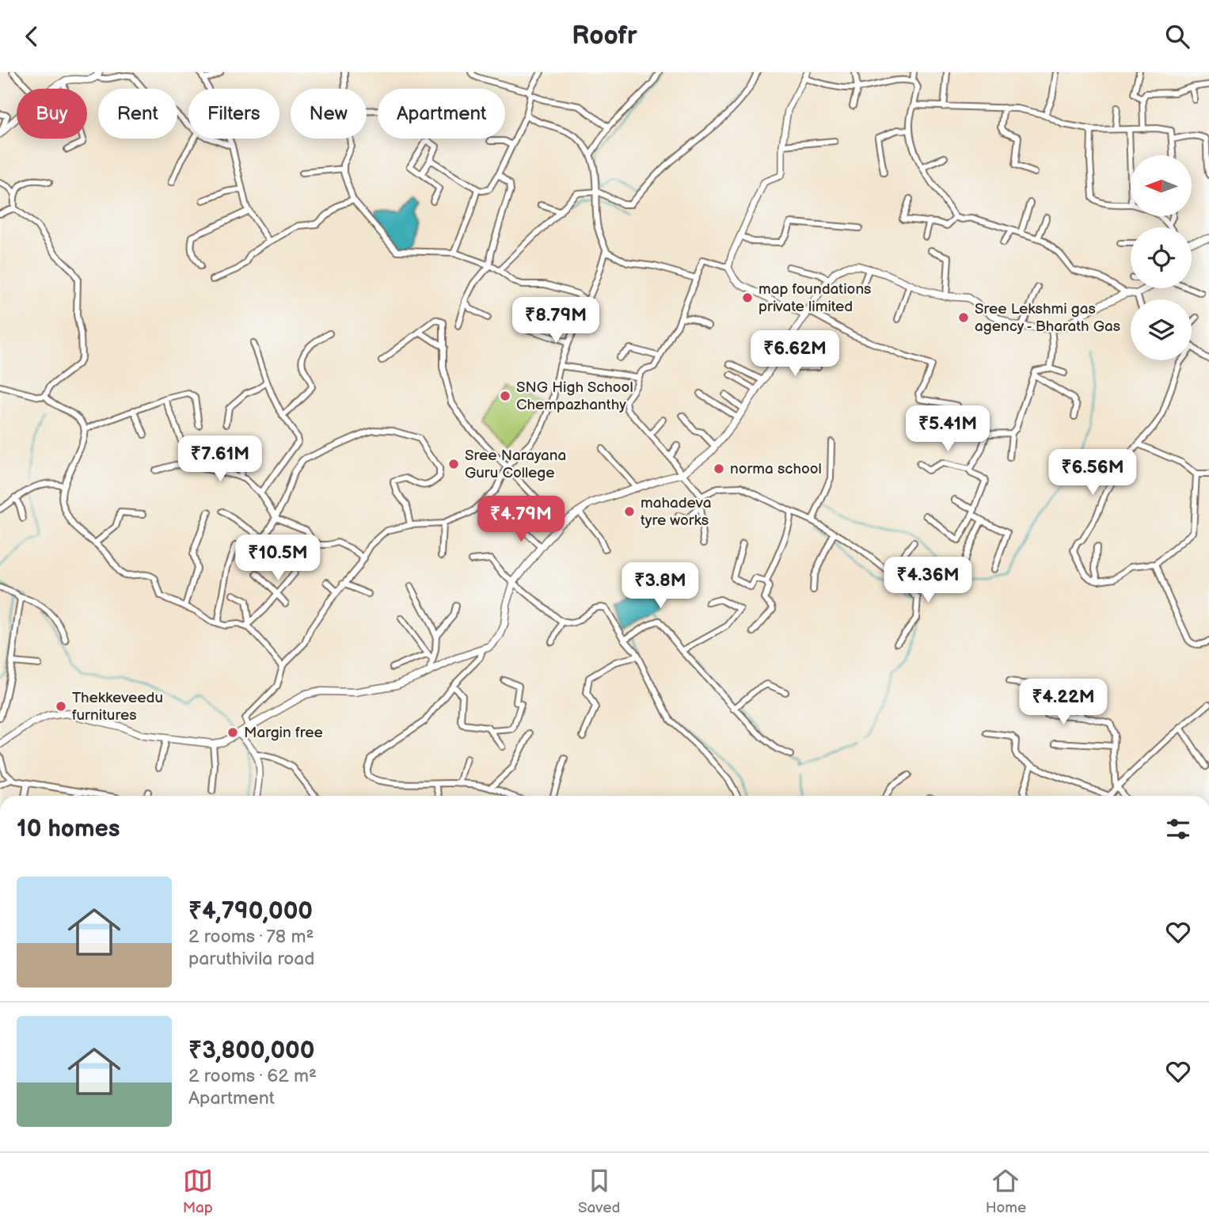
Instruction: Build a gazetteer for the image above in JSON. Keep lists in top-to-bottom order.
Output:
{
  "places": [
    "map foundations private limited",
    "Sree Lekshmi gas agency - Bharath Gas",
    "SNG High School Chempazhanthy",
    "Sree Narayana Guru College",
    "norma school",
    "mahadeva tyre works",
    "Thekkeveedu furnitures",
    "Margin free"
  ],
  "north": "left",
  "page": {
    "header": "Roofr",
    "chip": [
      "Buy",
      "Rent",
      "Filters",
      "New",
      "Apartment"
    ],
    "price": [
      "₹8.79M",
      "₹6.62M",
      "₹5.41M",
      "₹7.61M",
      "₹6.56M",
      "₹4.79M",
      "₹10.5M",
      "₹4.36M",
      "₹3.8M",
      "₹4.22M"
    ],
    "heading": "10 homes",
    "list": [
      {
        "name": "₹4,790,000",
        "note": "2 rooms · 78 m² · paruthivila road"
      },
      {
        "name": "₹3,800,000",
        "note": "2 rooms · 62 m² · Apartment"
      }
    ],
    "tabs": ["Map", "Saved", "Home"]
  }
}
